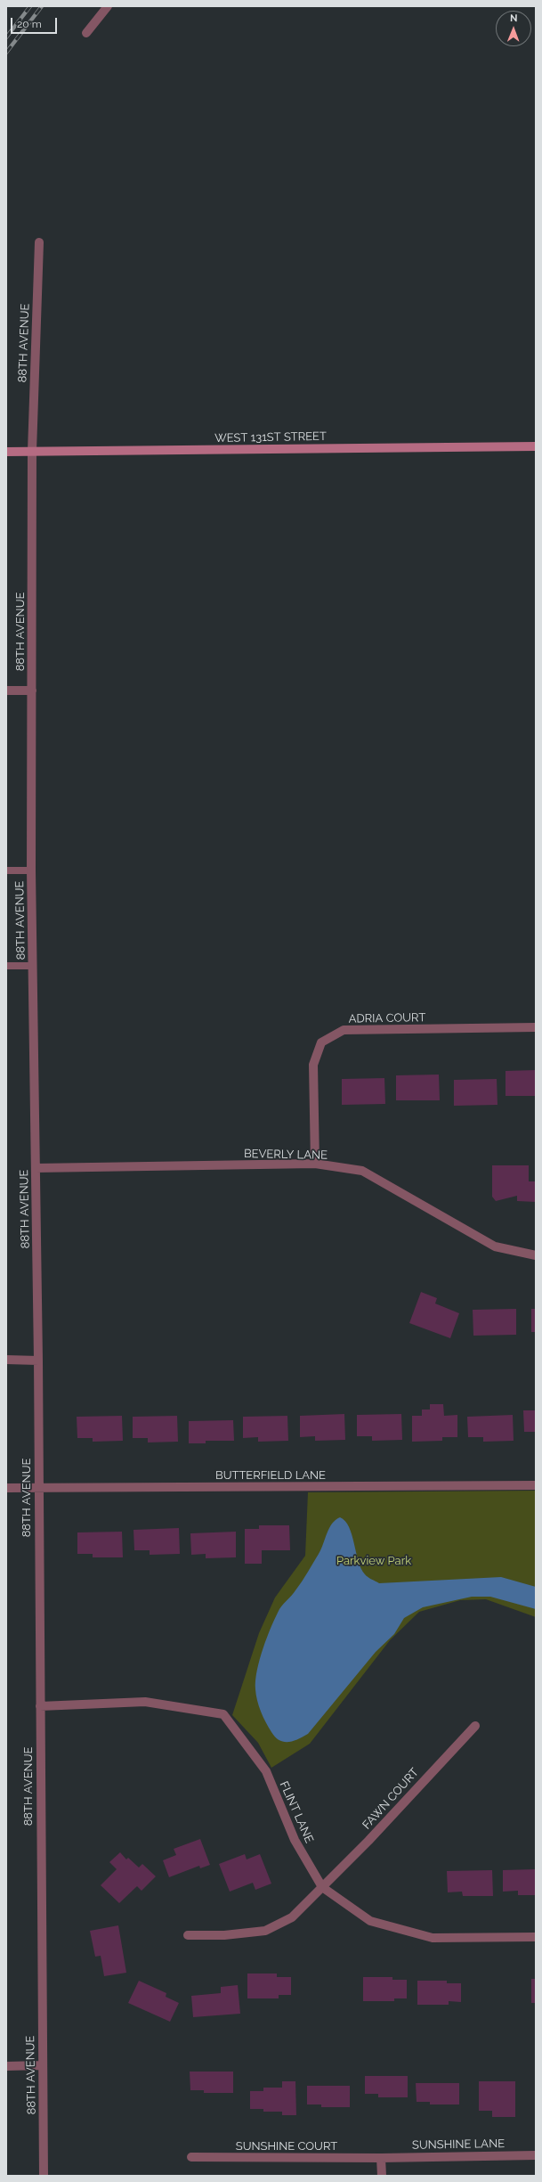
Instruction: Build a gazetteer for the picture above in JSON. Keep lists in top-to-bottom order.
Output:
{
  "streets": {
    "street": [
      "88TH AVENUE",
      "WEST 131ST STREET",
      "ADRIA COURT",
      "BEVERLY LANE",
      "BUTTERFIELD LANE",
      "FAWN COURT",
      "FLINT LANE",
      "SUNSHINE LANE",
      "SUNSHINE COURT"
    ]
  },
  "crossings": [
    ["88TH AVENUE", "WEST 131ST STREET"],
    ["88TH AVENUE", "BEVERLY LANE"],
    ["88TH AVENUE", "BUTTERFIELD LANE"],
    ["88TH AVENUE", "FLINT LANE"],
    ["ADRIA COURT", "BEVERLY LANE"],
    ["FAWN COURT", "FLINT LANE"],
    ["SUNSHINE LANE", "SUNSHINE COURT"]
  ],
  "parks": ["Parkview Park"],
  "scale_bar": "20 m",
  "north": "top"
}
